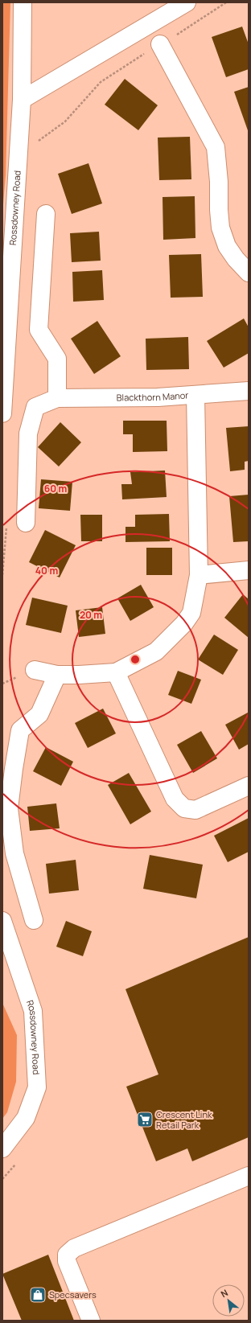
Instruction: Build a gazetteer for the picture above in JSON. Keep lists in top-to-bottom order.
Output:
{
  "streets": {
    "street": ["Rossdowney Road", "Blackthorn Manor"]
  },
  "places": {
    "supermarket": ["Crescent Link Retail Park"],
    "shop": ["Specsavers"]
  },
  "north": "top left",
  "rings": ["60 m", "40 m", "20 m"]
}
